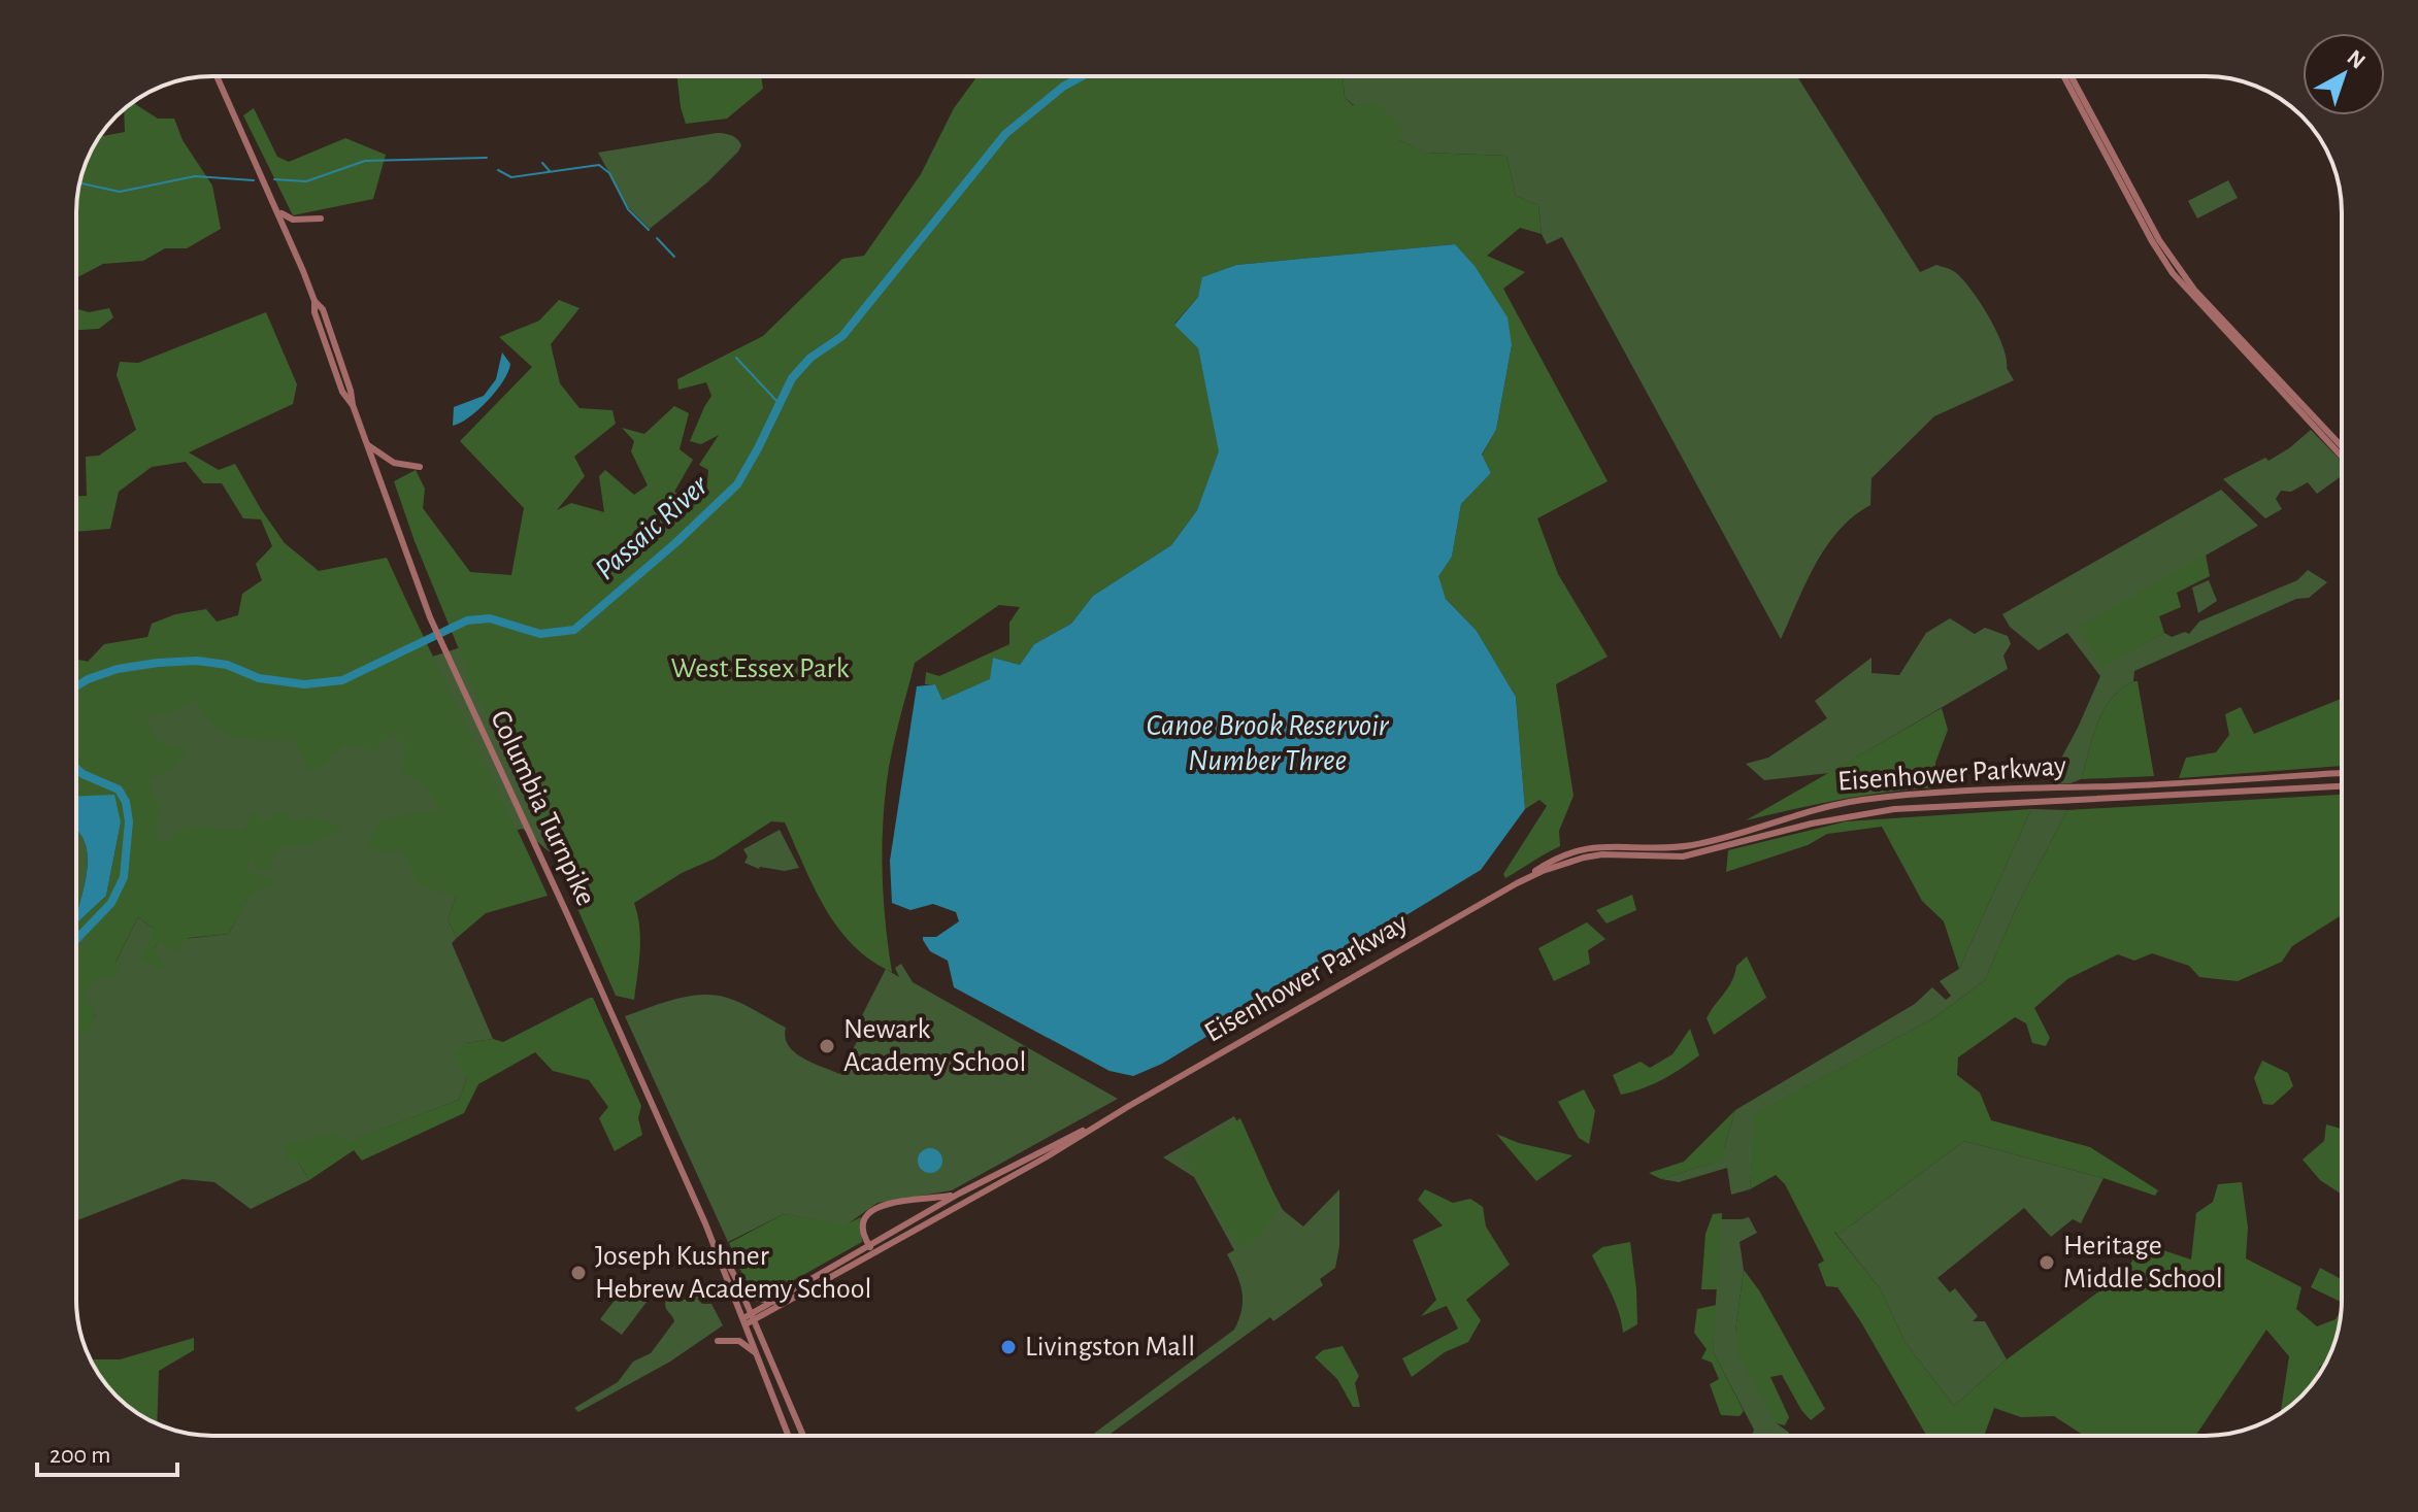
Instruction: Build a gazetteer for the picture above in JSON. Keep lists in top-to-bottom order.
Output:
{
  "streets": {
    "main road": ["Eisenhower Parkway", "Columbia Turnpike"]
  },
  "crossings": [
    ["Eisenhower Parkway", "Columbia Turnpike"]
  ],
  "water": ["Passaic River", "Canoe Brook Reservoir Number Three"],
  "parks": ["West Essex Park"],
  "places": [
    "Newark Academy School",
    "Heritage Middle School",
    "Joseph Kushner Hebrew Academy School",
    "Livingston Mall"
  ],
  "scale_bar": "200 m",
  "north": "top right"
}
